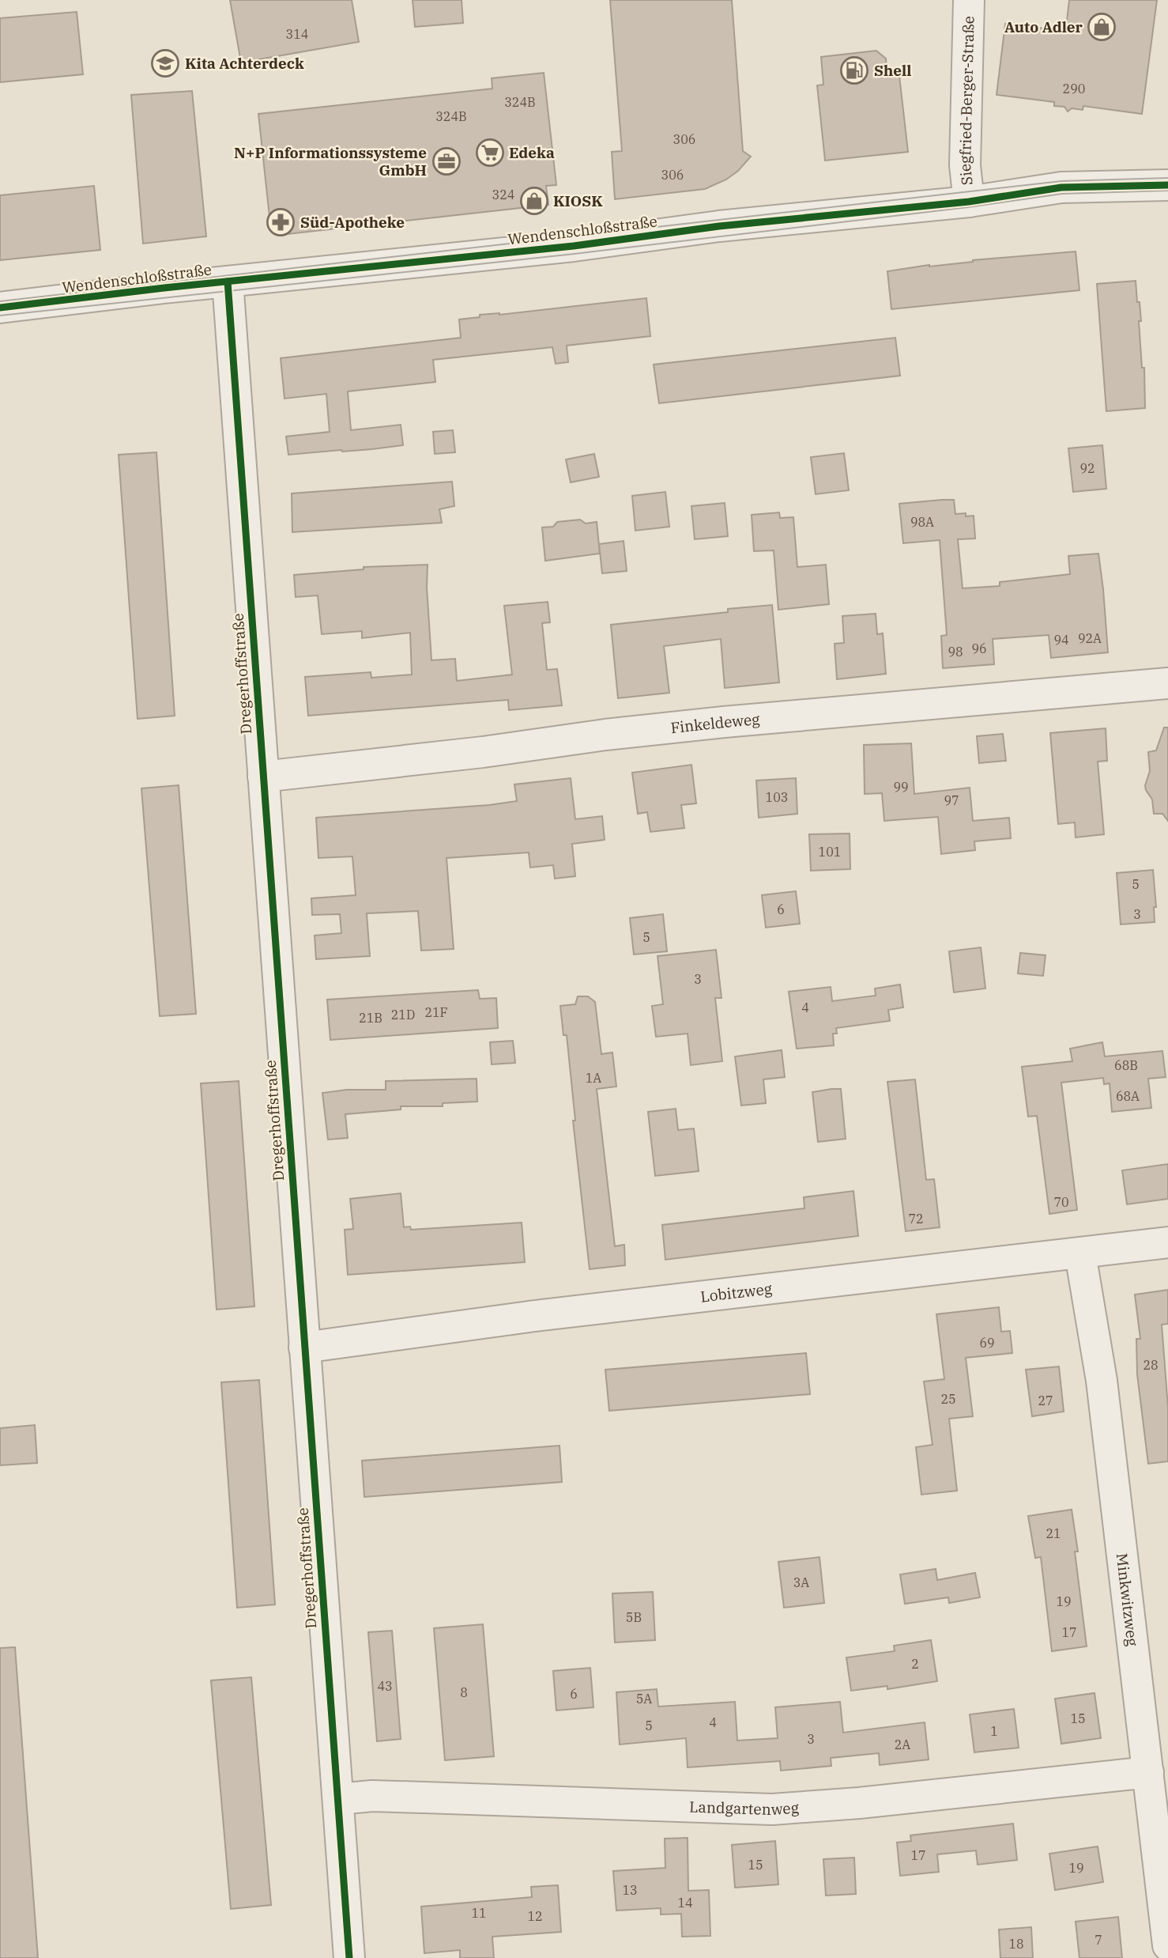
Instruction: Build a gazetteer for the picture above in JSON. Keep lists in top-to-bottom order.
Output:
{
  "streets": {
    "street": [
      "Siegfried-Berger-Straße",
      "Wendenschloßstraße",
      "Dregerhoffstraße",
      "Finkeldeweg",
      "Lobitzweg",
      "Minkwitzweg",
      "Landgartenweg"
    ]
  },
  "crossings": [
    ["Siegfried-Berger-Straße", "Wendenschloßstraße"],
    ["Wendenschloßstraße", "Dregerhoffstraße"],
    ["Dregerhoffstraße", "Finkeldeweg"],
    ["Dregerhoffstraße", "Lobitzweg"],
    ["Dregerhoffstraße", "Landgartenweg"],
    ["Lobitzweg", "Minkwitzweg"],
    ["Minkwitzweg", "Landgartenweg"]
  ],
  "places": {
    "shop": ["Auto Adler", "KIOSK"],
    "school or university": ["Kita Achterdeck"],
    "fuel station": ["Shell"],
    "supermarket": ["Edeka"],
    "office": ["N+P Informationssysteme GmbH"],
    "pharmacy": ["Süd-Apotheke"]
  },
  "house_numbers": [
    "314",
    "290",
    "324B",
    "324B",
    "306",
    "306",
    "324",
    "92",
    "98A",
    "92A",
    "94",
    "96",
    "98",
    "99",
    "103",
    "97",
    "101",
    "5",
    "6",
    "3",
    "5",
    "3",
    "4",
    "21F",
    "21D",
    "21B",
    "68B",
    "1A",
    "68A",
    "70",
    "72",
    "69",
    "28",
    "25",
    "27",
    "21",
    "3A",
    "19",
    "5B",
    "17",
    "2",
    "43",
    "8",
    "6",
    "5A",
    "15",
    "4",
    "5",
    "1",
    "3",
    "2A",
    "17",
    "15",
    "19",
    "13",
    "14",
    "11",
    "12",
    "7",
    "18"
  ]
}
